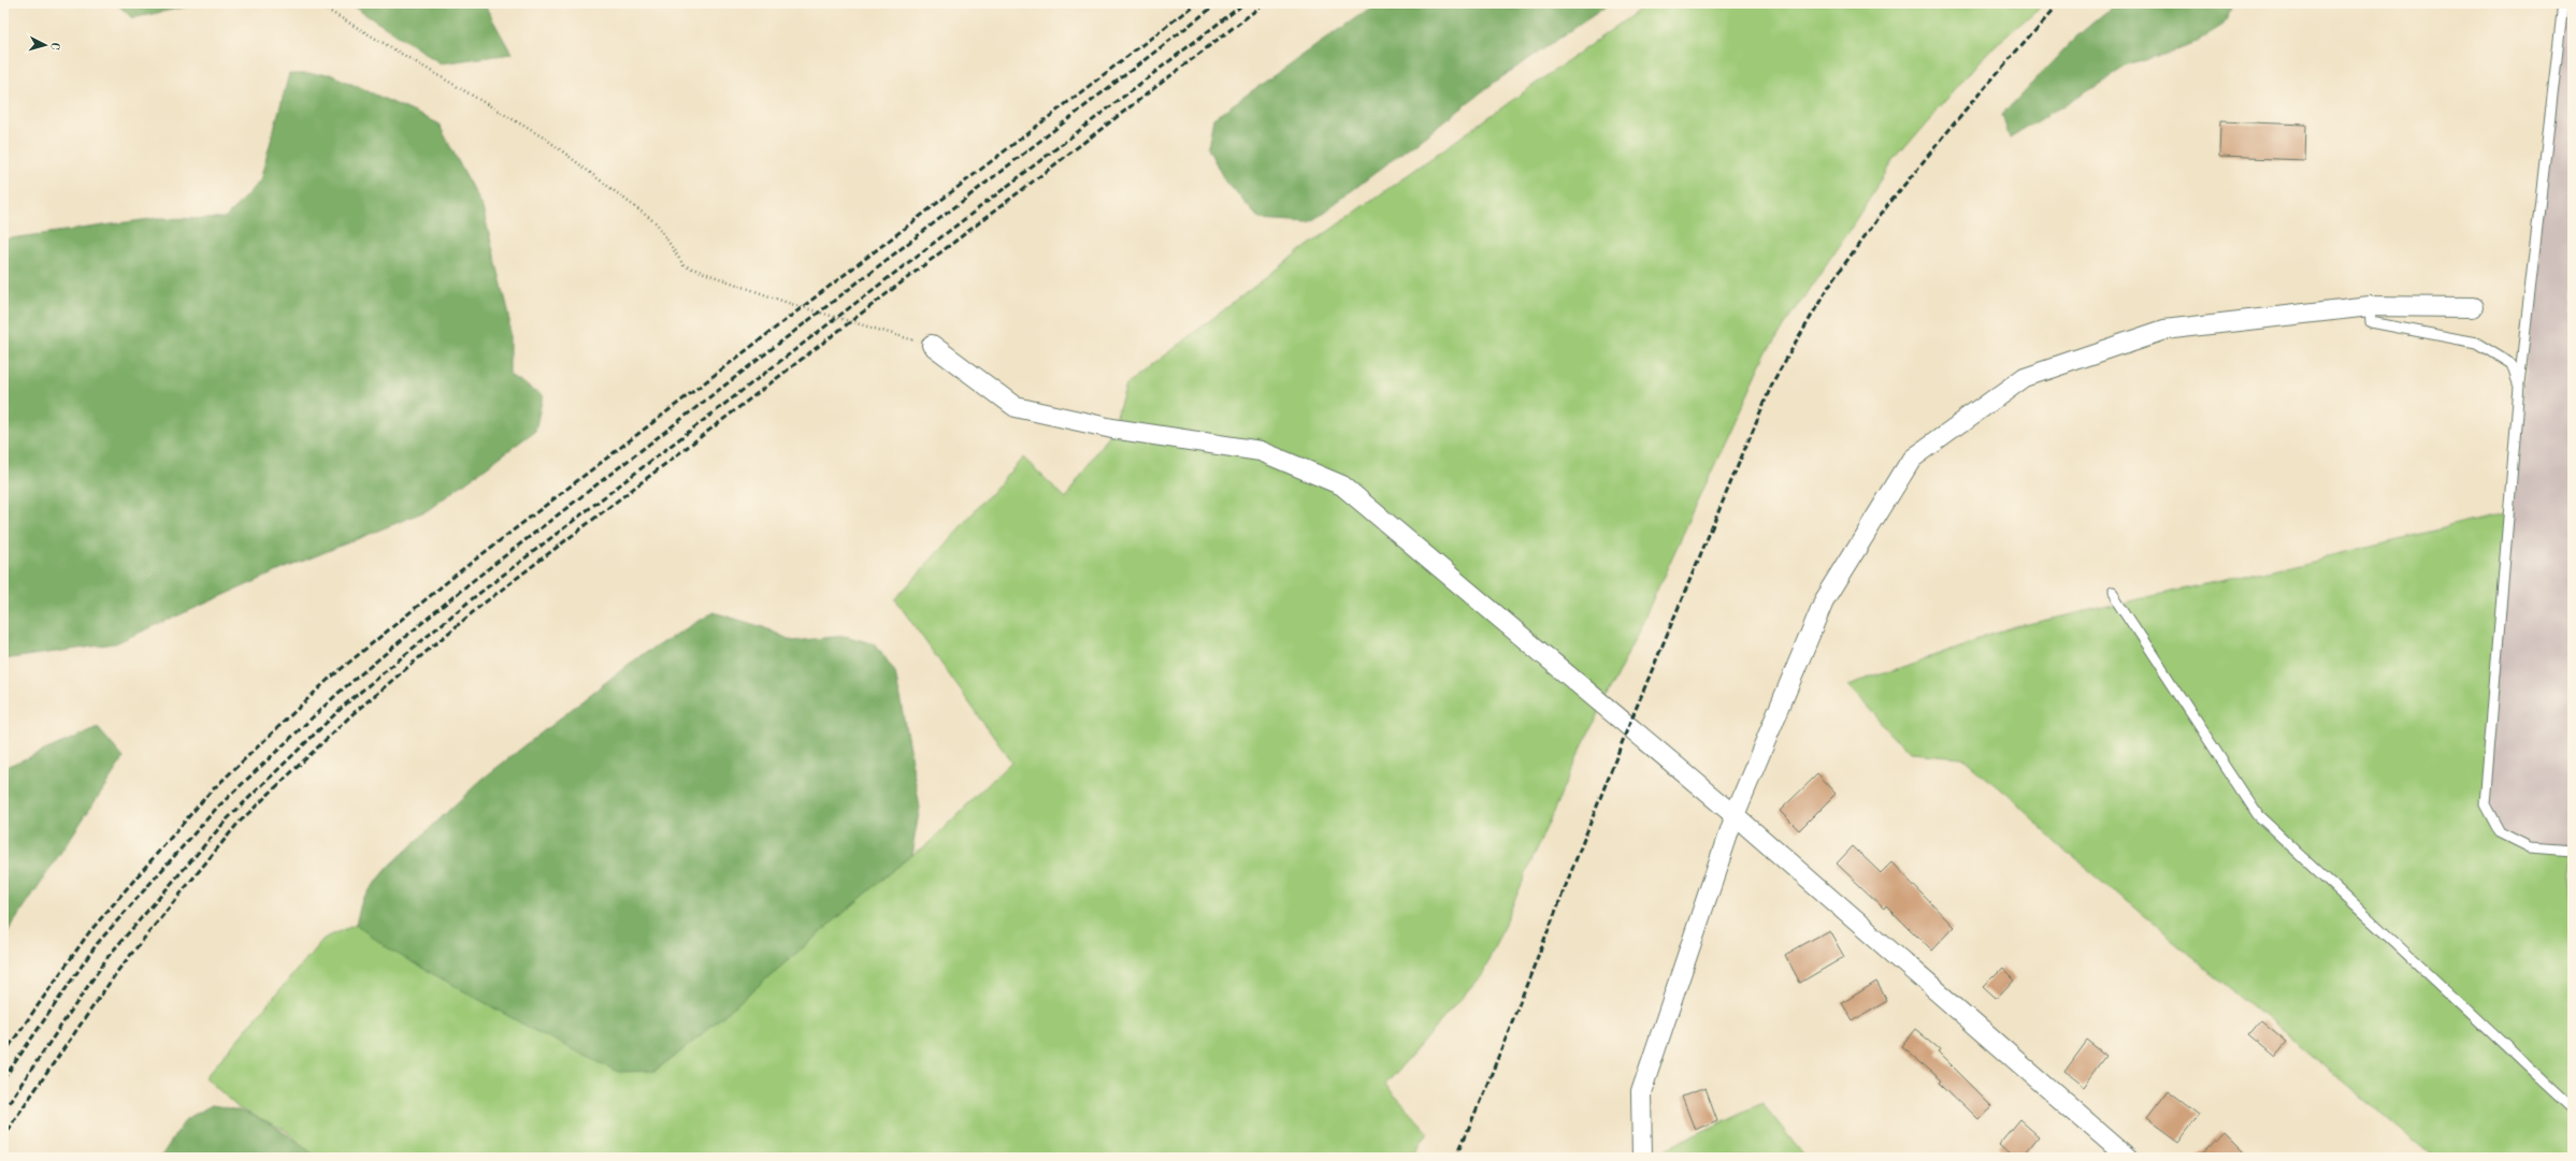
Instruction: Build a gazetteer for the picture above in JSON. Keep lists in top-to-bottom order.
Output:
{
  "north": "right"
}
